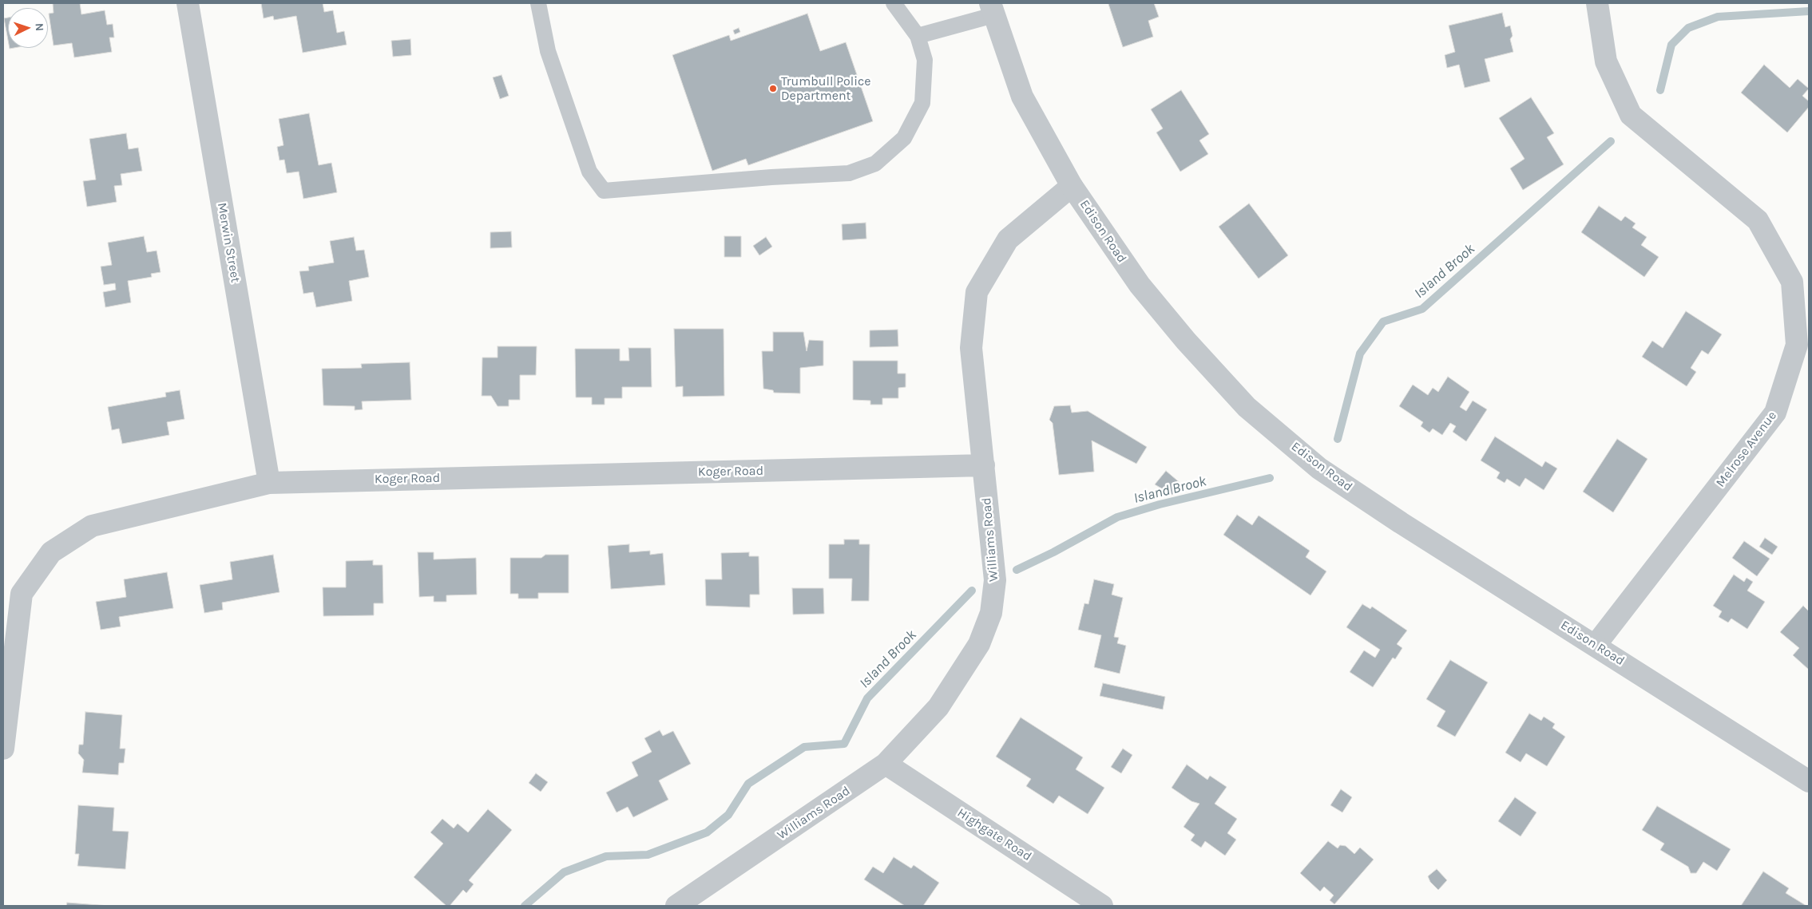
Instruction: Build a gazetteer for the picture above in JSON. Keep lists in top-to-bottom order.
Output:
{
  "streets": {
    "street": [
      "Edison Road",
      "Merwin Street",
      "Melrose Avenue",
      "Koger Road",
      "Williams Road",
      "Highgate Road"
    ]
  },
  "crossings": [
    ["Edison Road", "Melrose Avenue"],
    ["Edison Road", "Williams Road"],
    ["Merwin Street", "Koger Road"],
    ["Koger Road", "Williams Road"],
    ["Williams Road", "Highgate Road"]
  ],
  "water": ["Island Brook"],
  "places": ["Trumbull Police Department"],
  "north": "right"
}
